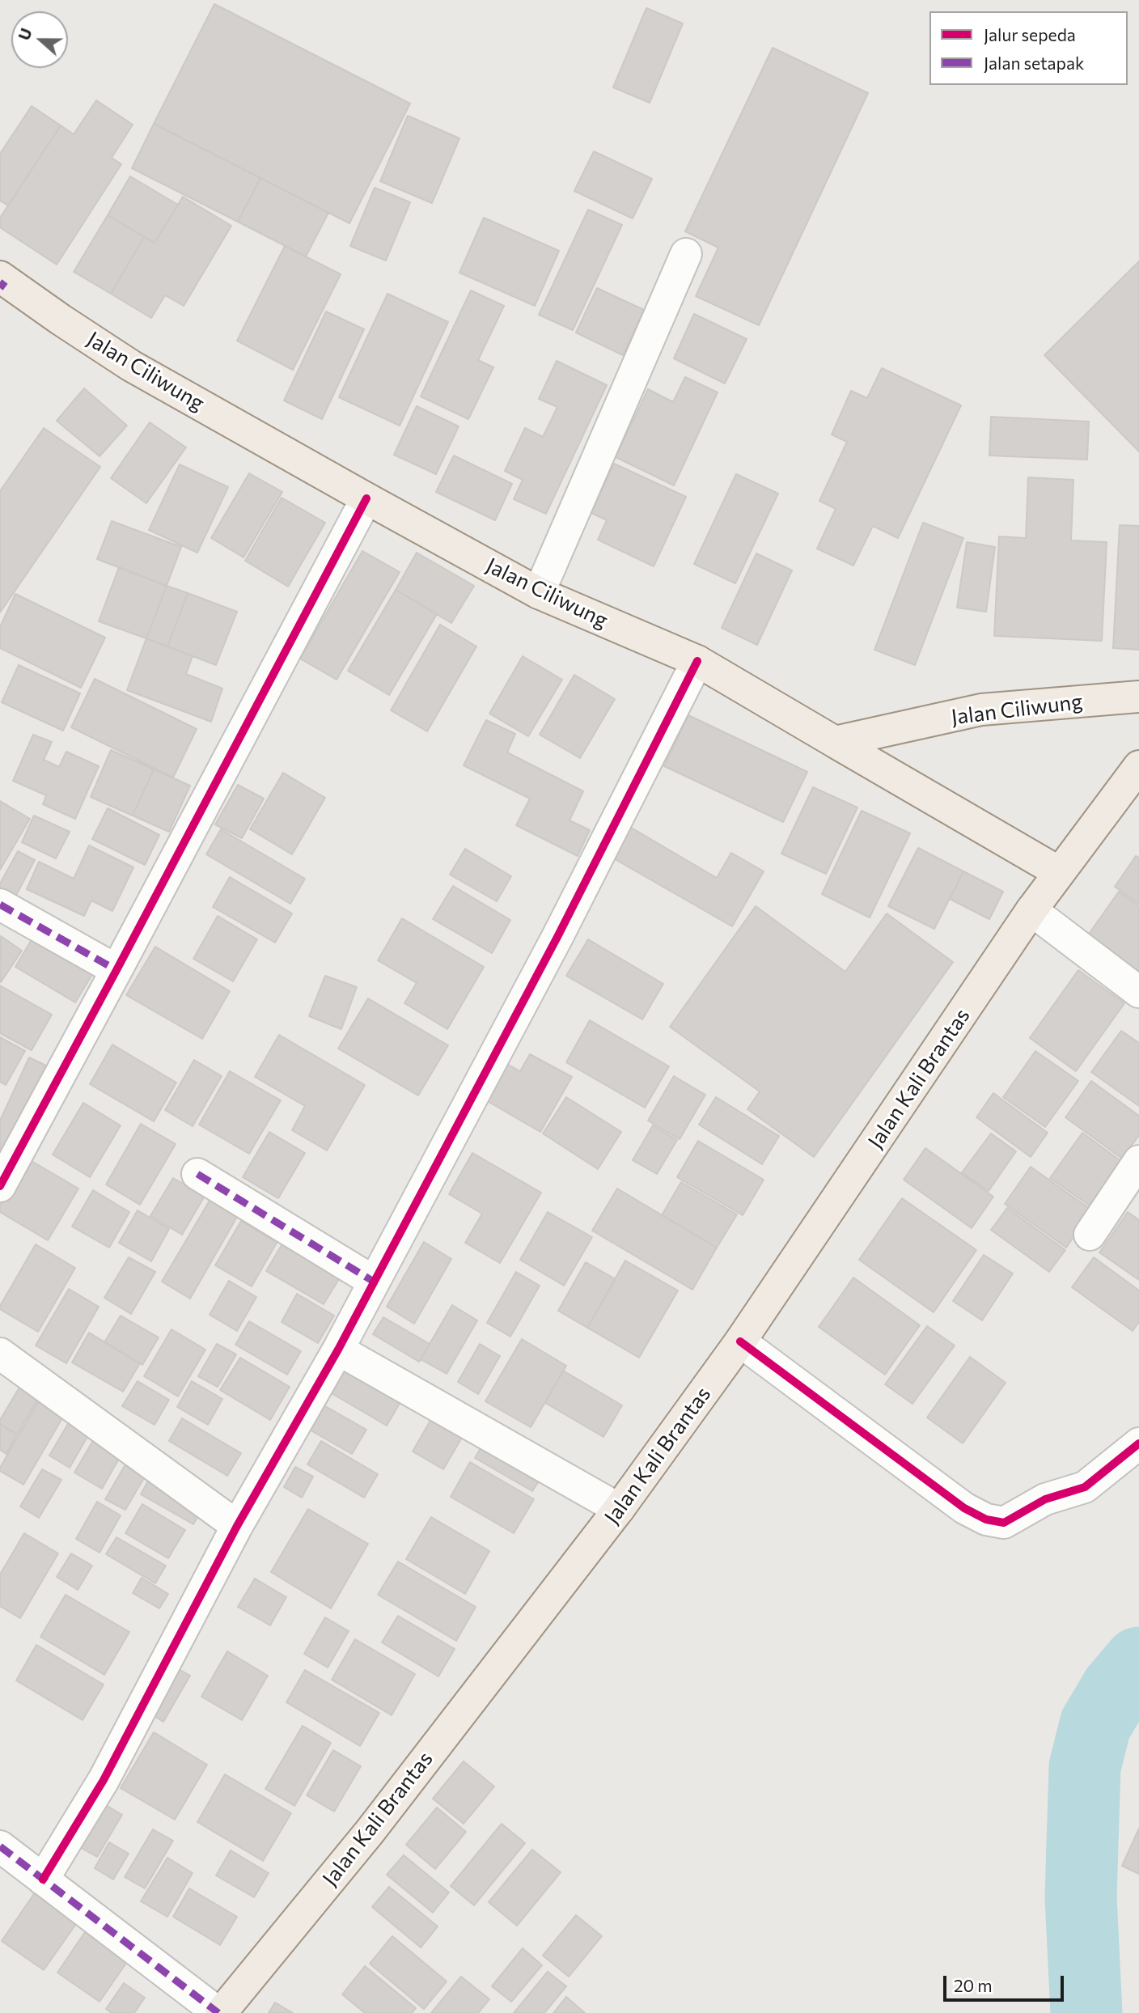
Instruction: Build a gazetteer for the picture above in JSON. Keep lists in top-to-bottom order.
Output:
{
  "streets": {
    "main road": ["Jalan Ciliwung", "Jalan Kali Brantas"]
  },
  "legend": ["Jalur sepeda", "Jalan setapak"],
  "scale_bar": "20 m",
  "north": "left"
}
